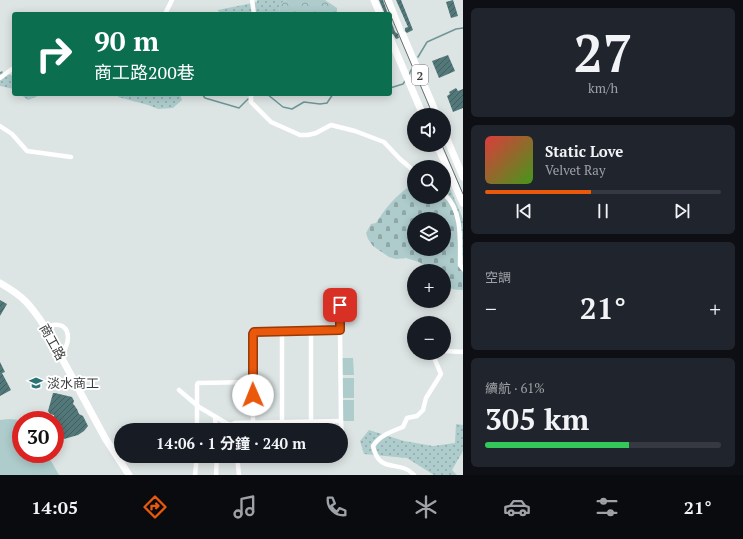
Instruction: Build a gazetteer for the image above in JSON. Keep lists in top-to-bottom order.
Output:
{
  "streets": {
    "main road": ["2", "商工路"]
  },
  "places": {
    "school or university": ["淡水商工"]
  },
  "page": {
    "tile": [
      ["27", "km/h"],
      "空調",
      ["續航 · 61%", "305 km"]
    ],
    "turn": ["90 m", "商工路200巷"],
    "map_buttons": ["+", "−"],
    "song": ["Static Love", "Velvet Ray"],
    "heat": ["−", "21°", "+"],
    "limit": "30",
    "trip": "14:06 · 1 分鐘 · 240 m",
    "tabs": ["14:05", "21°"]
  }
}
